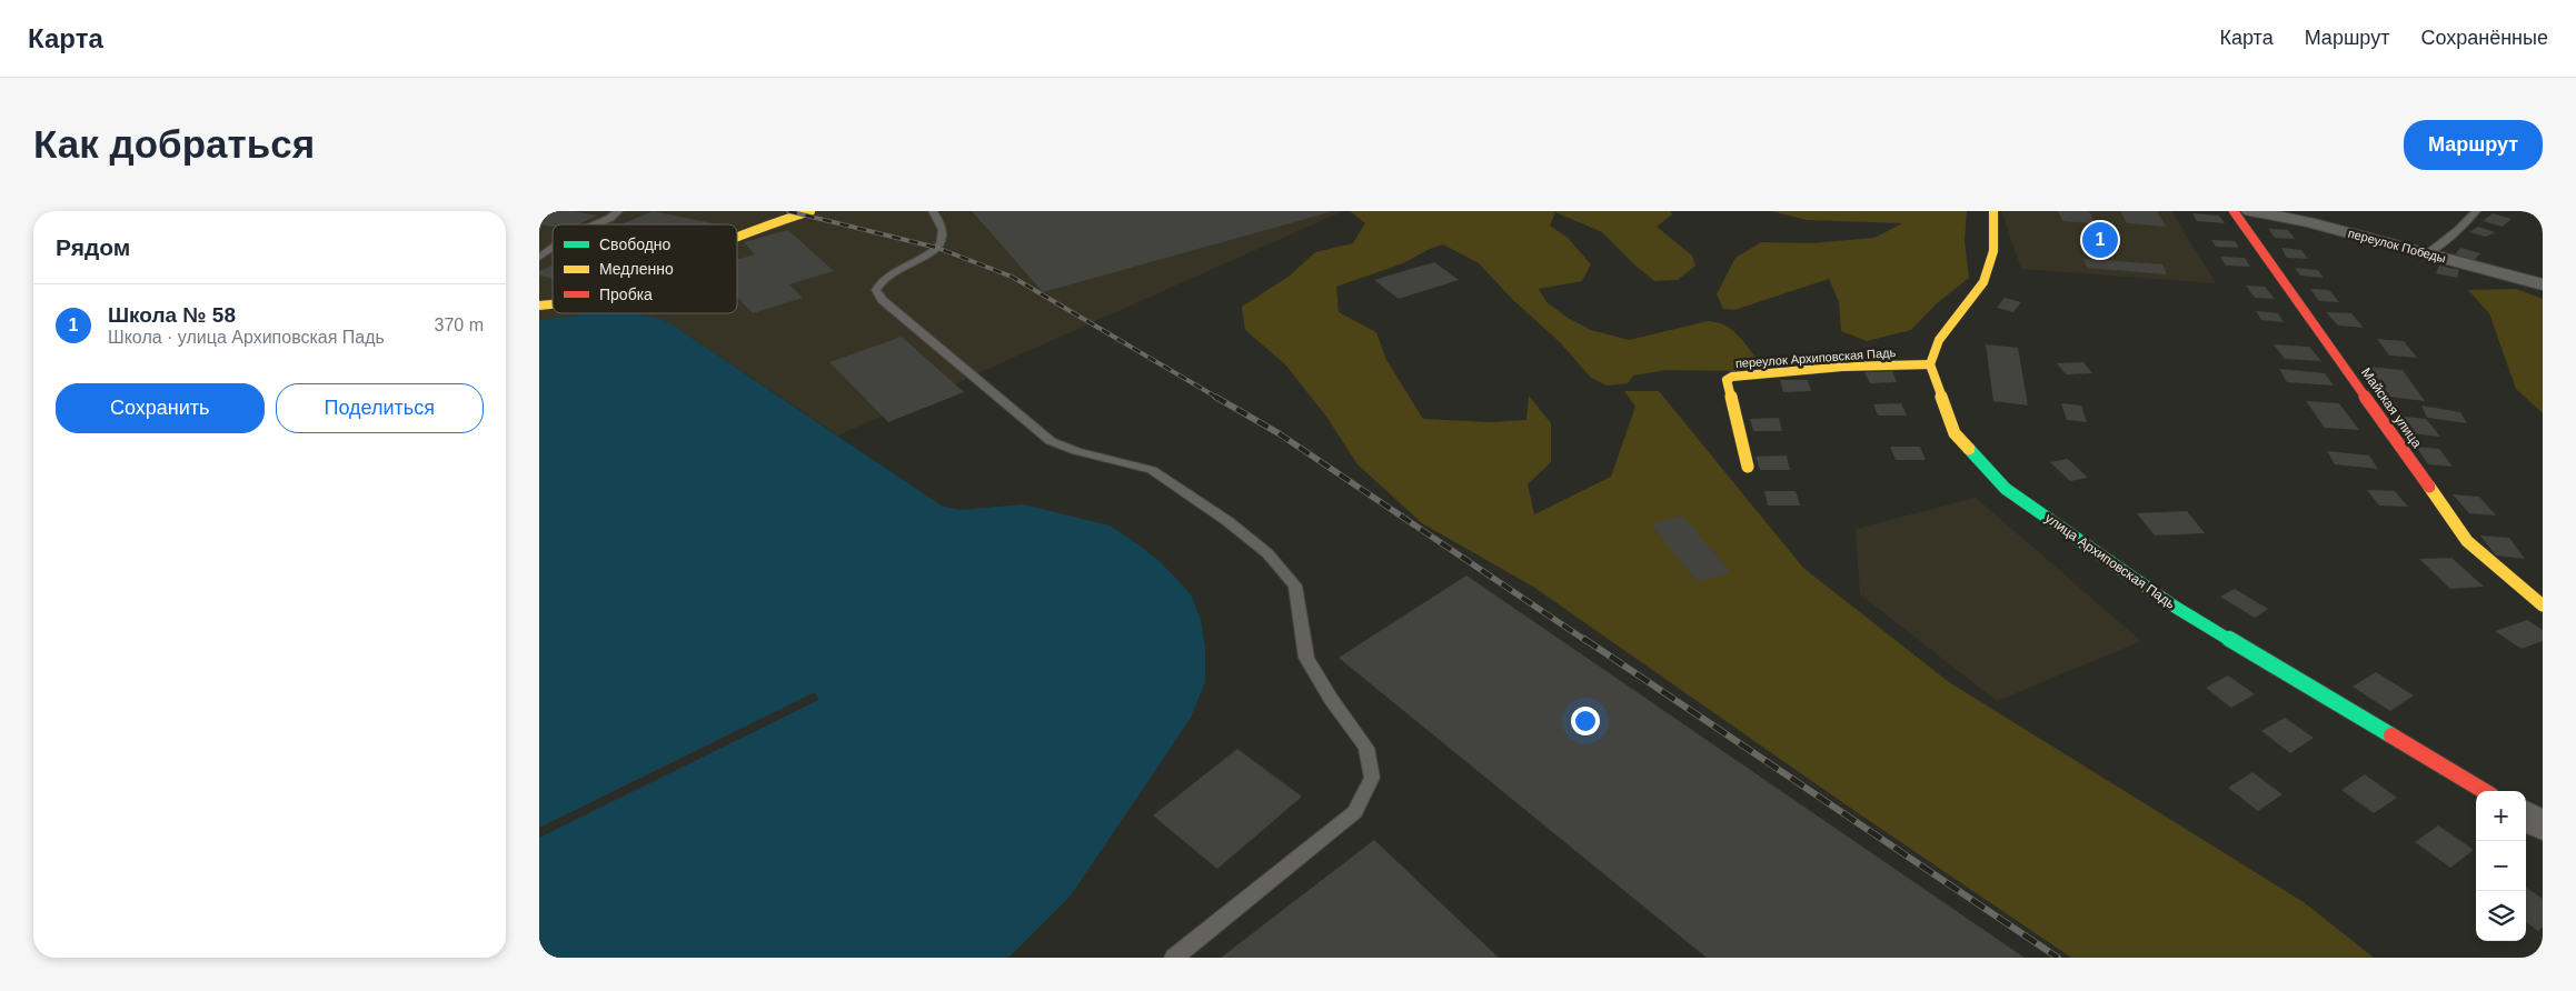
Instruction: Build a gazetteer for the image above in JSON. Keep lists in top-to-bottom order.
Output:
{
  "streets": {
    "street": [
      "переулок Победы",
      "переулок Архиповская Падь",
      "Майская улица",
      "улица Архиповская Падь"
    ]
  },
  "crossings": [
    ["переулок Архиповская Падь", "улица Архиповская Падь"]
  ],
  "legend": ["Свободно", "Медленно", "Пробка"],
  "page": {
    "header": "Карта",
    "nav": ["Карта", "Маршрут", "Сохранённые"],
    "buttons": [
      "Маршрут",
      ["Сохранить", "Поделиться"]
    ],
    "title": "Как добраться",
    "heading": "Рядом",
    "pins": "1",
    "list": [
      {
        "mark": "1",
        "name": "Школа № 58",
        "note": "Школа · улица Архиповская Падь",
        "value": "370 m"
      }
    ],
    "map_buttons": ["+", "−"]
  }
}
